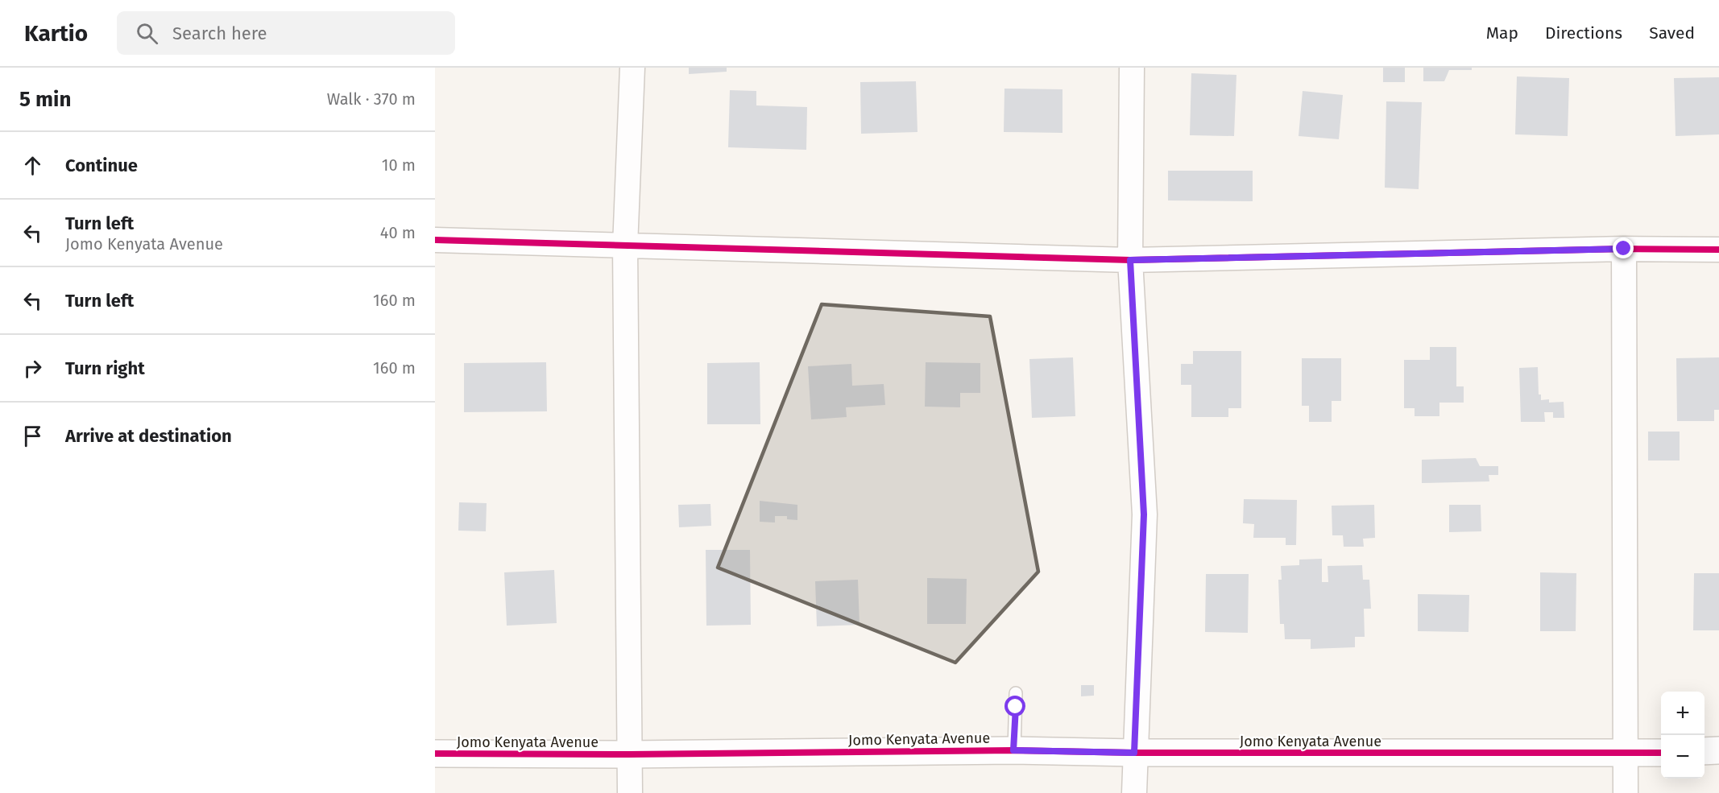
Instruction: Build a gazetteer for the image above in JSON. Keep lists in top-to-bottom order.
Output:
{
  "streets": {
    "street": ["Jomo Kenyata Avenue"]
  },
  "page": {
    "header": "Kartio",
    "search": "Search here",
    "nav": ["Map", "Directions", "Saved"],
    "heading": ["5 min", "Walk · 370 m"],
    "list": [
      ["Continue", "10 m"],
      ["Turn left", "Jomo Kenyata Avenue", "40 m"],
      ["Turn left", "160 m"],
      ["Turn right", "160 m"],
      "Arrive at destination"
    ],
    "map_buttons": ["+", "−"]
  }
}
